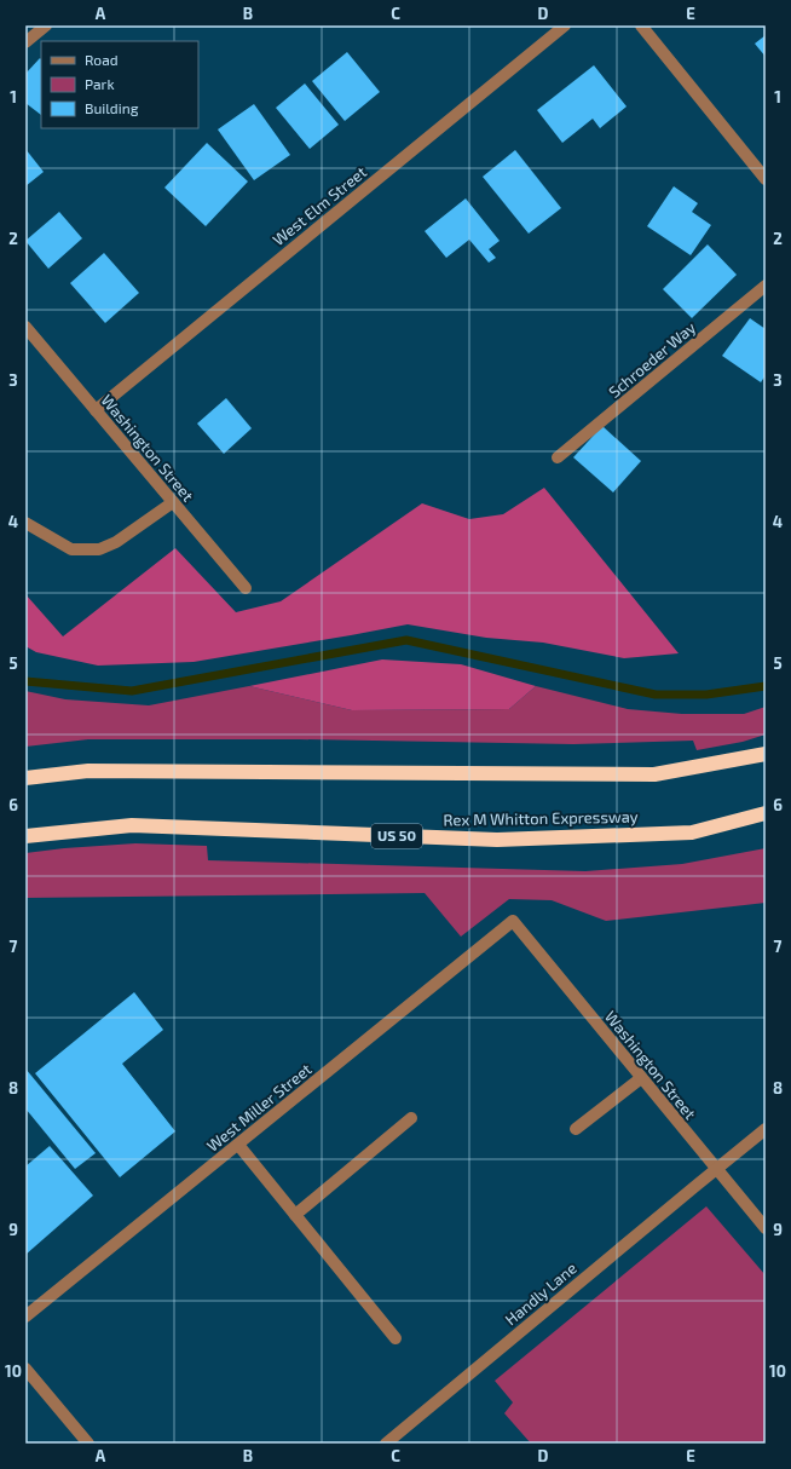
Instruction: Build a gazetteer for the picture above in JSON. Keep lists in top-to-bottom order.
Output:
{
  "streets": {
    "highway": ["Rex M Whitton Expressway", "US 50"],
    "street": [
      "West Elm Street",
      "Schroeder Way",
      "Washington Street",
      "West Miller Street",
      "Handly Lane"
    ]
  },
  "crossings": [
    ["West Elm Street", "Washington Street"],
    ["Washington Street", "West Miller Street"],
    ["Washington Street", "Handly Lane"]
  ],
  "legend": ["Road", "Park", "Building"],
  "grid": {
    "columns": [
      "A",
      "B",
      "C",
      "D",
      "E"
    ],
    "rows": [
      "1",
      "2",
      "3",
      "4",
      "5",
      "6",
      "7",
      "8",
      "9",
      "10"
    ]
  }
}
